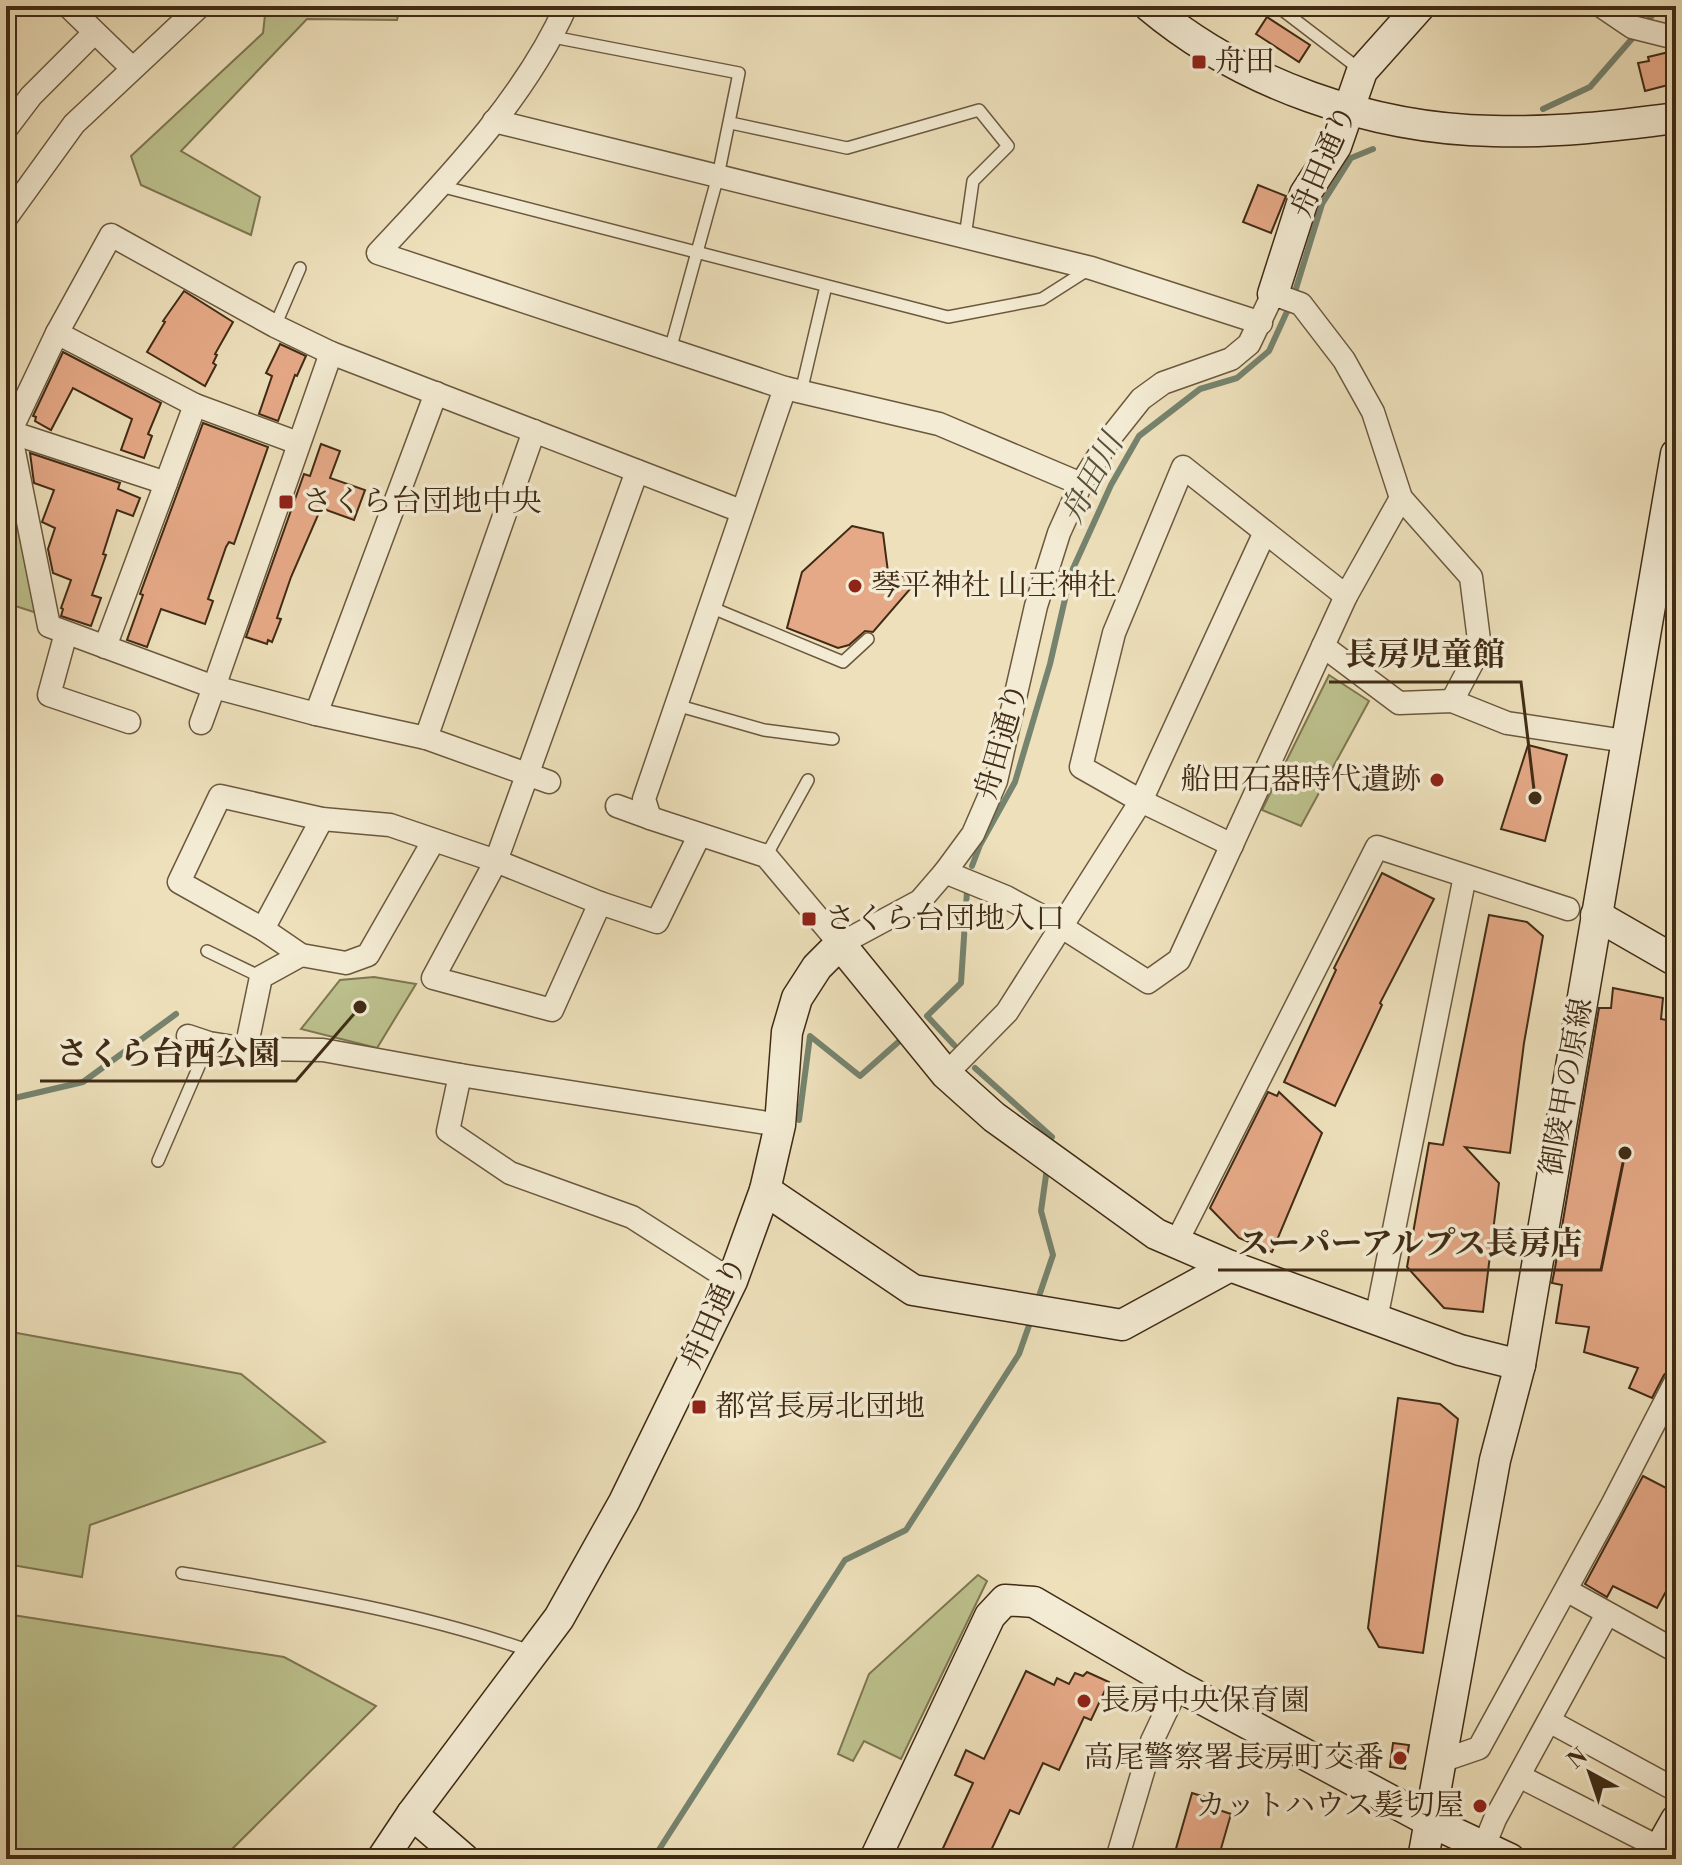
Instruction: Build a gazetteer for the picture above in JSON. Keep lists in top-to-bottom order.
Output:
{
  "streets": {
    "street": ["舟田通り", "御陵甲の原線"]
  },
  "water": ["舟田川"],
  "places": {
    "transit": [
      "舟田",
      "さくら台団地中央",
      "さくら台団地入口",
      "都営長房北団地"
    ],
    "other": [
      "琴平神社 山王神社",
      "船田石器時代遺跡",
      "長房児童館",
      "さくら台西公園",
      "スーパーアルプス長房店",
      "長房中央保育園",
      "高尾警察署長房町交番",
      "カットハウス髪切屋"
    ]
  },
  "north": "top left"
}
